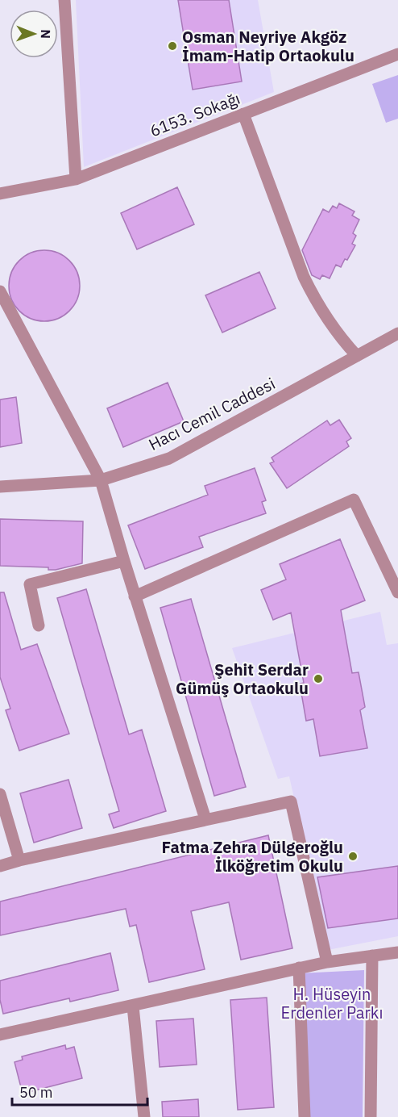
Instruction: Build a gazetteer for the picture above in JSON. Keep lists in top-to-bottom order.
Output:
{
  "streets": {
    "street": ["6153. Sokağı", "Hacı Cemil Caddesi"]
  },
  "parks": ["H. Hüseyin Erdenler Parkı"],
  "places": ["Osman Neyriye Akgöz İmam-Hatip Ortaokulu", "Şehit Serdar Gümüş Ortaokulu", "Fatma Zehra Dülgeroğlu İlköğretim Okulu"],
  "scale_bar": "50 m",
  "north": "right"
}
